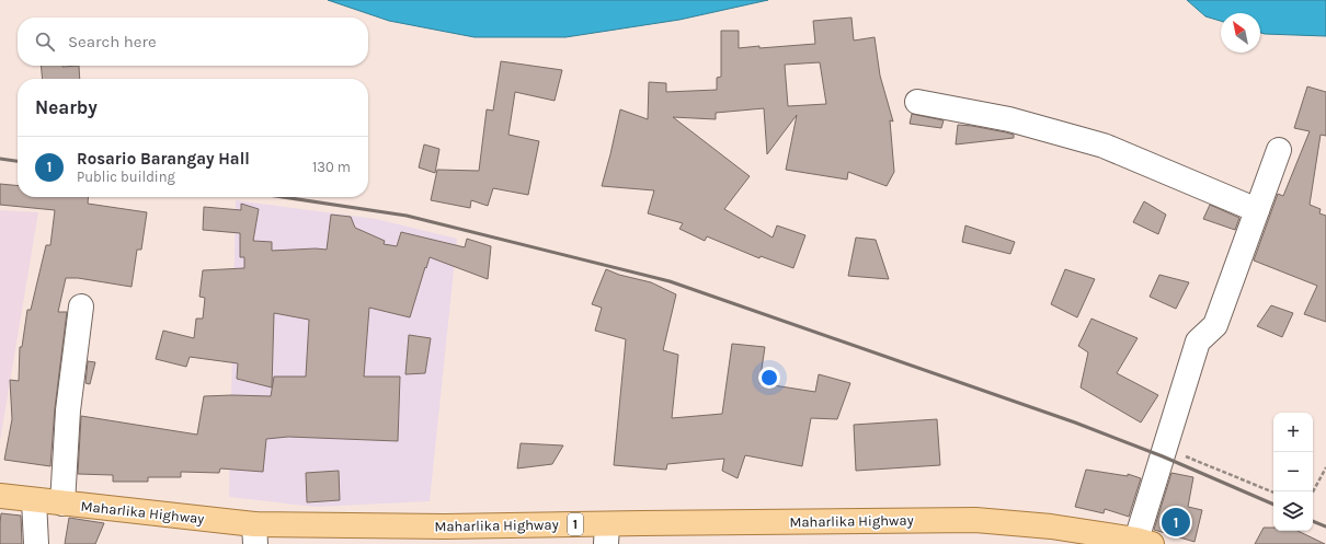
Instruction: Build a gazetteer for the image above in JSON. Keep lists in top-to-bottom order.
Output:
{
  "streets": {
    "main road": ["Maharlika Highway", "1"]
  },
  "north": "top left",
  "page": {
    "search": "Search here",
    "heading": "Nearby",
    "list": [
      {
        "mark": "1",
        "name": "Rosario Barangay Hall",
        "note": "Public building",
        "value": "130 m"
      }
    ],
    "map_buttons": ["+", "−"],
    "pins": "1"
  }
}
